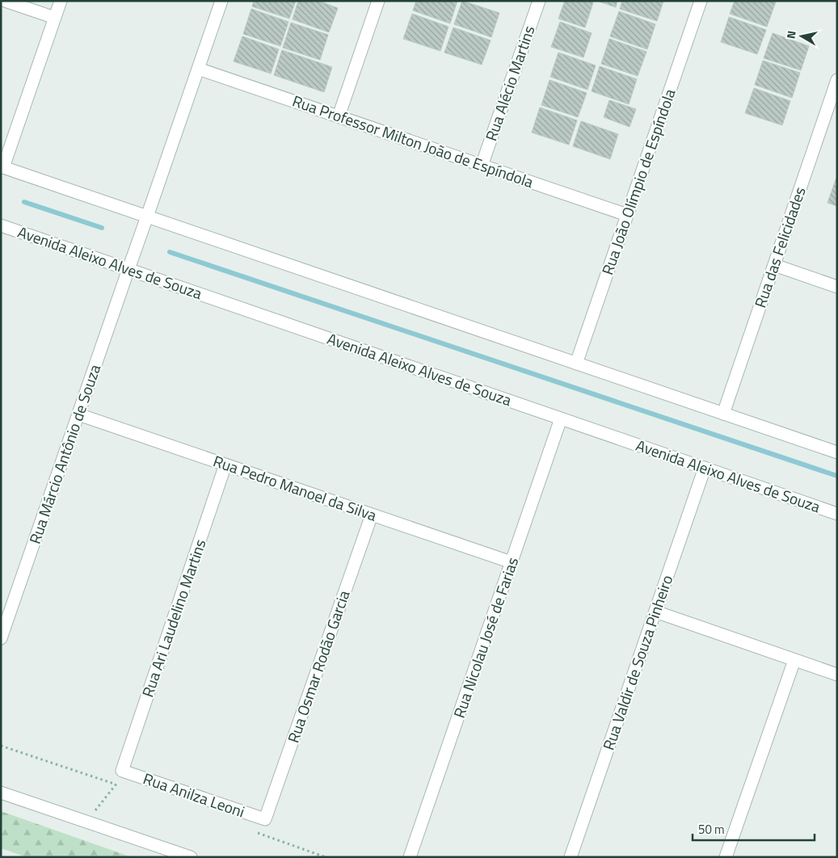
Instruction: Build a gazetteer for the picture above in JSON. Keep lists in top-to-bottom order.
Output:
{
  "streets": {
    "street": [
      "Rua Alécio Martins",
      "Rua Professor Milton João de Espíndola",
      "Rua João Olímpio de Espíndola",
      "Rua das Felicidades",
      "Avenida Aleixo Alves de Souza",
      "Rua Márcio Antônio de Souza",
      "Rua Pedro Manoel da Silva",
      "Rua Ari Laudelino Martins",
      "Rua Nicolau José de Farias",
      "Rua Valdir de Souza Pinheiro",
      "Rua Osmar Rodão Garcia",
      "Rua Anilza Leoni"
    ]
  },
  "crossings": [
    ["Rua Alécio Martins", "Rua Professor Milton João de Espíndola"],
    ["Rua Professor Milton João de Espíndola", "Rua João Olímpio de Espíndola"],
    ["Rua Professor Milton João de Espíndola", "Rua Márcio Antônio de Souza"],
    ["Avenida Aleixo Alves de Souza", "Rua Márcio Antônio de Souza"],
    ["Avenida Aleixo Alves de Souza", "Rua Nicolau José de Farias"],
    ["Avenida Aleixo Alves de Souza", "Rua Valdir de Souza Pinheiro"],
    ["Rua Márcio Antônio de Souza", "Rua Pedro Manoel da Silva"],
    ["Rua Pedro Manoel da Silva", "Rua Ari Laudelino Martins"],
    ["Rua Pedro Manoel da Silva", "Rua Nicolau José de Farias"],
    ["Rua Pedro Manoel da Silva", "Rua Osmar Rodão Garcia"],
    ["Rua Ari Laudelino Martins", "Rua Anilza Leoni"],
    ["Rua Osmar Rodão Garcia", "Rua Anilza Leoni"]
  ],
  "scale_bar": "50 m",
  "north": "left"
}
